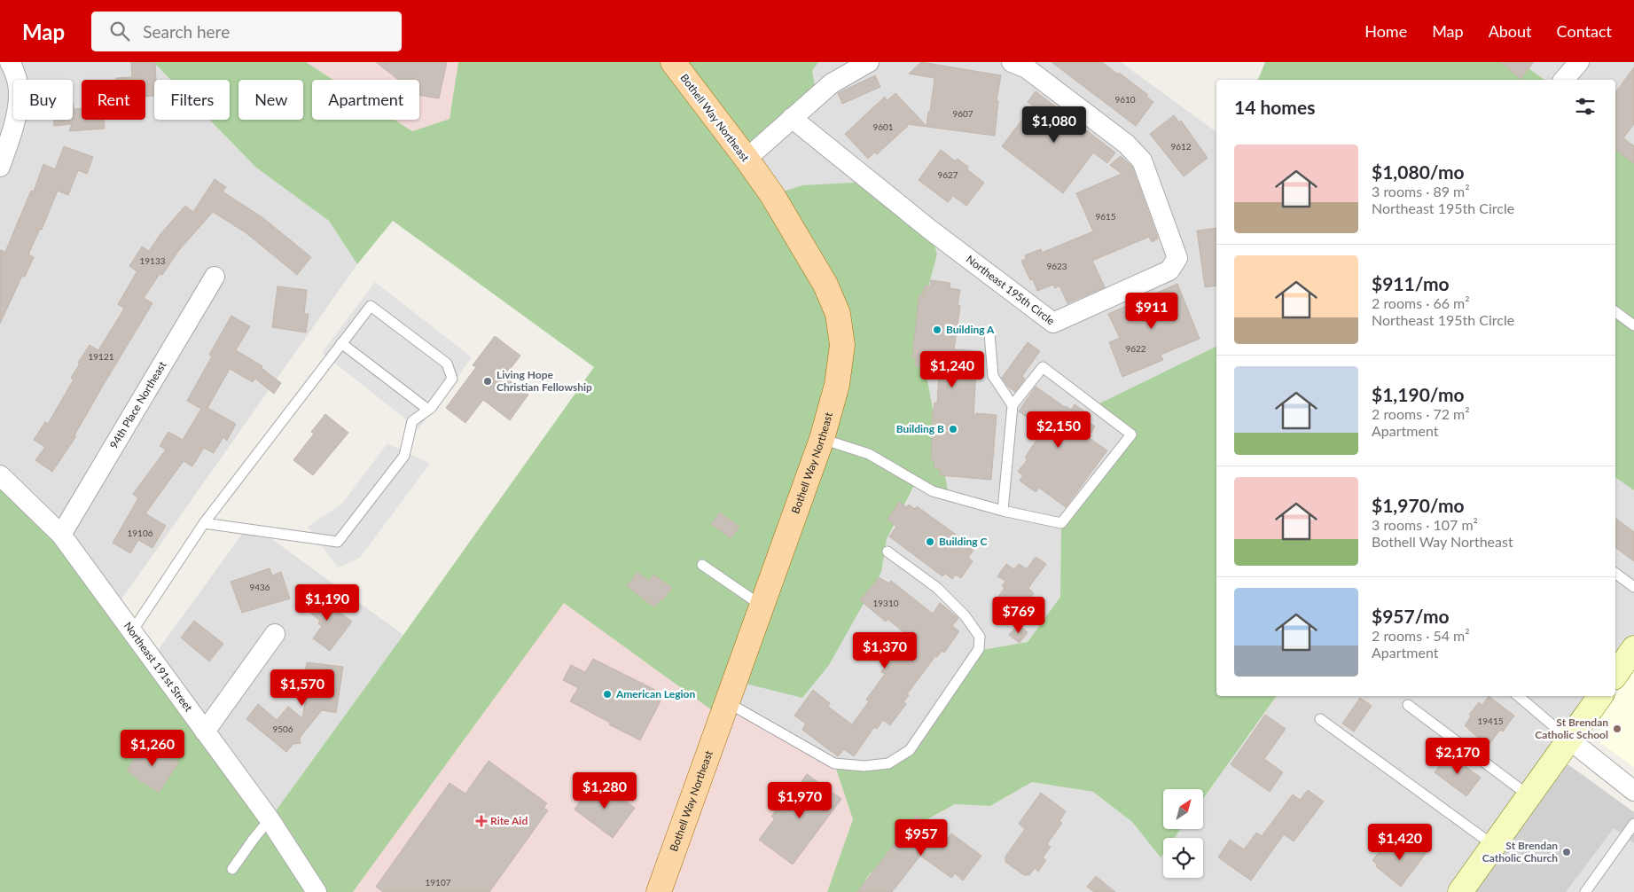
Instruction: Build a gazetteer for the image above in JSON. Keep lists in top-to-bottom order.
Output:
{
  "streets": {
    "main road": ["Bothell Way Northeast"],
    "street": ["Northeast 195th Circle", "94th Place Northeast", "Northeast 191st Street"]
  },
  "crossings": [
    ["94th Place Northeast", "Northeast 191st Street"]
  ],
  "places": {
    "other": [
      "Building A",
      "Living Hope Christian Fellowship",
      "Building B",
      "Building C",
      "American Legion",
      "St Brendan Catholic School",
      "St Brendan Catholic Church"
    ],
    "health": ["Rite Aid"]
  },
  "house_numbers": [
    "9610",
    "9607",
    "9601",
    "9612",
    "9627",
    "9615",
    "19133",
    "9623",
    "9622",
    "19121",
    "19106",
    "9436",
    "19310",
    "19415",
    "9506",
    "19107"
  ],
  "north": "top right",
  "page": {
    "header": "Map",
    "search": "Search here",
    "nav": [
      "Home",
      "Map",
      "About",
      "Contact"
    ],
    "chip": [
      "Buy",
      "Rent",
      "Filters",
      "New",
      "Apartment"
    ],
    "heading": "14 homes",
    "price": [
      "$1,080",
      "$911",
      "$1,240",
      "$2,150",
      "$1,190",
      "$769",
      "$1,370",
      "$1,570",
      "$1,260",
      "$2,170",
      "$1,280",
      "$1,970",
      "$957",
      "$1,420"
    ],
    "list": [
      {
        "name": "$1,080/mo",
        "note": "3 rooms · 89 m² · Northeast 195th Circle"
      },
      {
        "name": "$911/mo",
        "note": "2 rooms · 66 m² · Northeast 195th Circle"
      },
      {
        "name": "$1,190/mo",
        "note": "2 rooms · 72 m² · Apartment"
      },
      {
        "name": "$1,970/mo",
        "note": "3 rooms · 107 m² · Bothell Way Northeast"
      },
      {
        "name": "$957/mo",
        "note": "2 rooms · 54 m² · Apartment"
      }
    ]
  }
}
